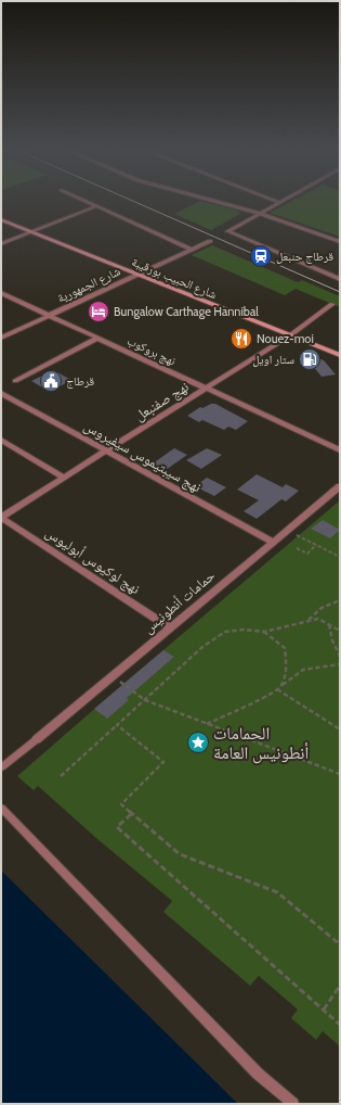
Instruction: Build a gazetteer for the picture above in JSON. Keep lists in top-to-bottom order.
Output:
{
  "streets": {
    "main road": ["شارع الحبيب بورقيبة"],
    "street": [
      "شارع الجمهورية",
      "نهج بروكوب",
      "نهج صفنبعل",
      "نهج سيبتيموس سيفيروس",
      "نهج لوكيوس أبوليوس",
      "حمامات أنطونيس"
    ]
  },
  "crossings": [
    ["شارع الحبيب بورقيبة", "شارع الجمهورية"],
    ["شارع الحبيب بورقيبة", "نهج صفنبعل"],
    ["شارع الجمهورية", "نهج بروكوب"],
    ["نهج بروكوب", "نهج صفنبعل"],
    ["نهج صفنبعل", "نهج سيبتيموس سيفيروس"],
    ["نهج صفنبعل", "نهج لوكيوس أبوليوس"],
    ["نهج سيبتيموس سيفيروس", "حمامات أنطونيس"],
    ["نهج لوكيوس أبوليوس", "حمامات أنطونيس"]
  ],
  "places": {
    "station": ["قرطاج حنبعل"],
    "hotel": ["Bungalow Carthage Hannibal"],
    "restaurant": ["Nouez-moi"],
    "fuel station": ["ستار اويل"],
    "public building": ["قرطاج"],
    "place": ["الحمامات أنطونيس العامة"]
  }
}
